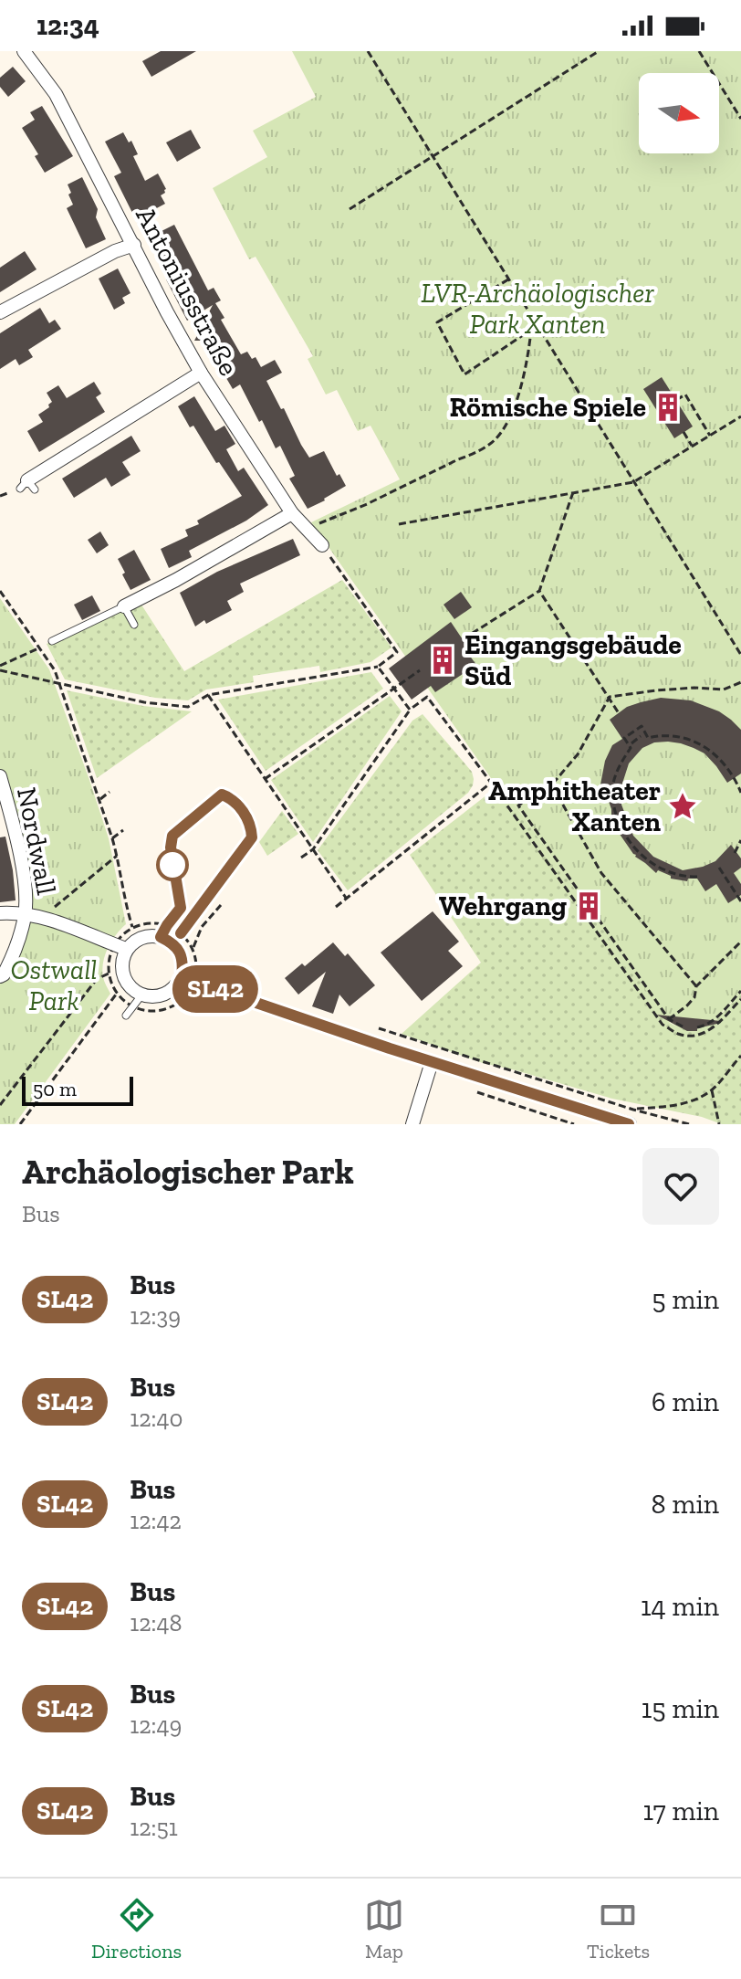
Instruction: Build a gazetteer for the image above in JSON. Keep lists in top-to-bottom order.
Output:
{
  "streets": {
    "street": ["Antoniusstraße", "Nordwall"]
  },
  "parks": ["LVR-Archäologischer Park Xanten", "Ostwall Park"],
  "places": {
    "building": ["Römische Spiele", "Eingangsgebäude Süd", "Wehrgang"],
    "place": ["Amphitheater Xanten"]
  },
  "lines": ["bus line SL42"],
  "scale_bar": "50 m",
  "north": "right",
  "page": {
    "status": "12:34",
    "on_map": "SL42",
    "scale": "50 m",
    "heading": ["Archäologischer Park", "Bus"],
    "list": [
      {
        "mark": "SL42",
        "name": "Bus",
        "note": "12:39",
        "value": "5 min"
      },
      {
        "mark": "SL42",
        "name": "Bus",
        "note": "12:40",
        "value": "6 min"
      },
      {
        "mark": "SL42",
        "name": "Bus",
        "note": "12:42",
        "value": "8 min"
      },
      {
        "mark": "SL42",
        "name": "Bus",
        "note": "12:48",
        "value": "14 min"
      },
      {
        "mark": "SL42",
        "name": "Bus",
        "note": "12:49",
        "value": "15 min"
      },
      {
        "mark": "SL42",
        "name": "Bus",
        "note": "12:51",
        "value": "17 min"
      }
    ],
    "tabs": ["Directions", "Map", "Tickets"]
  }
}
